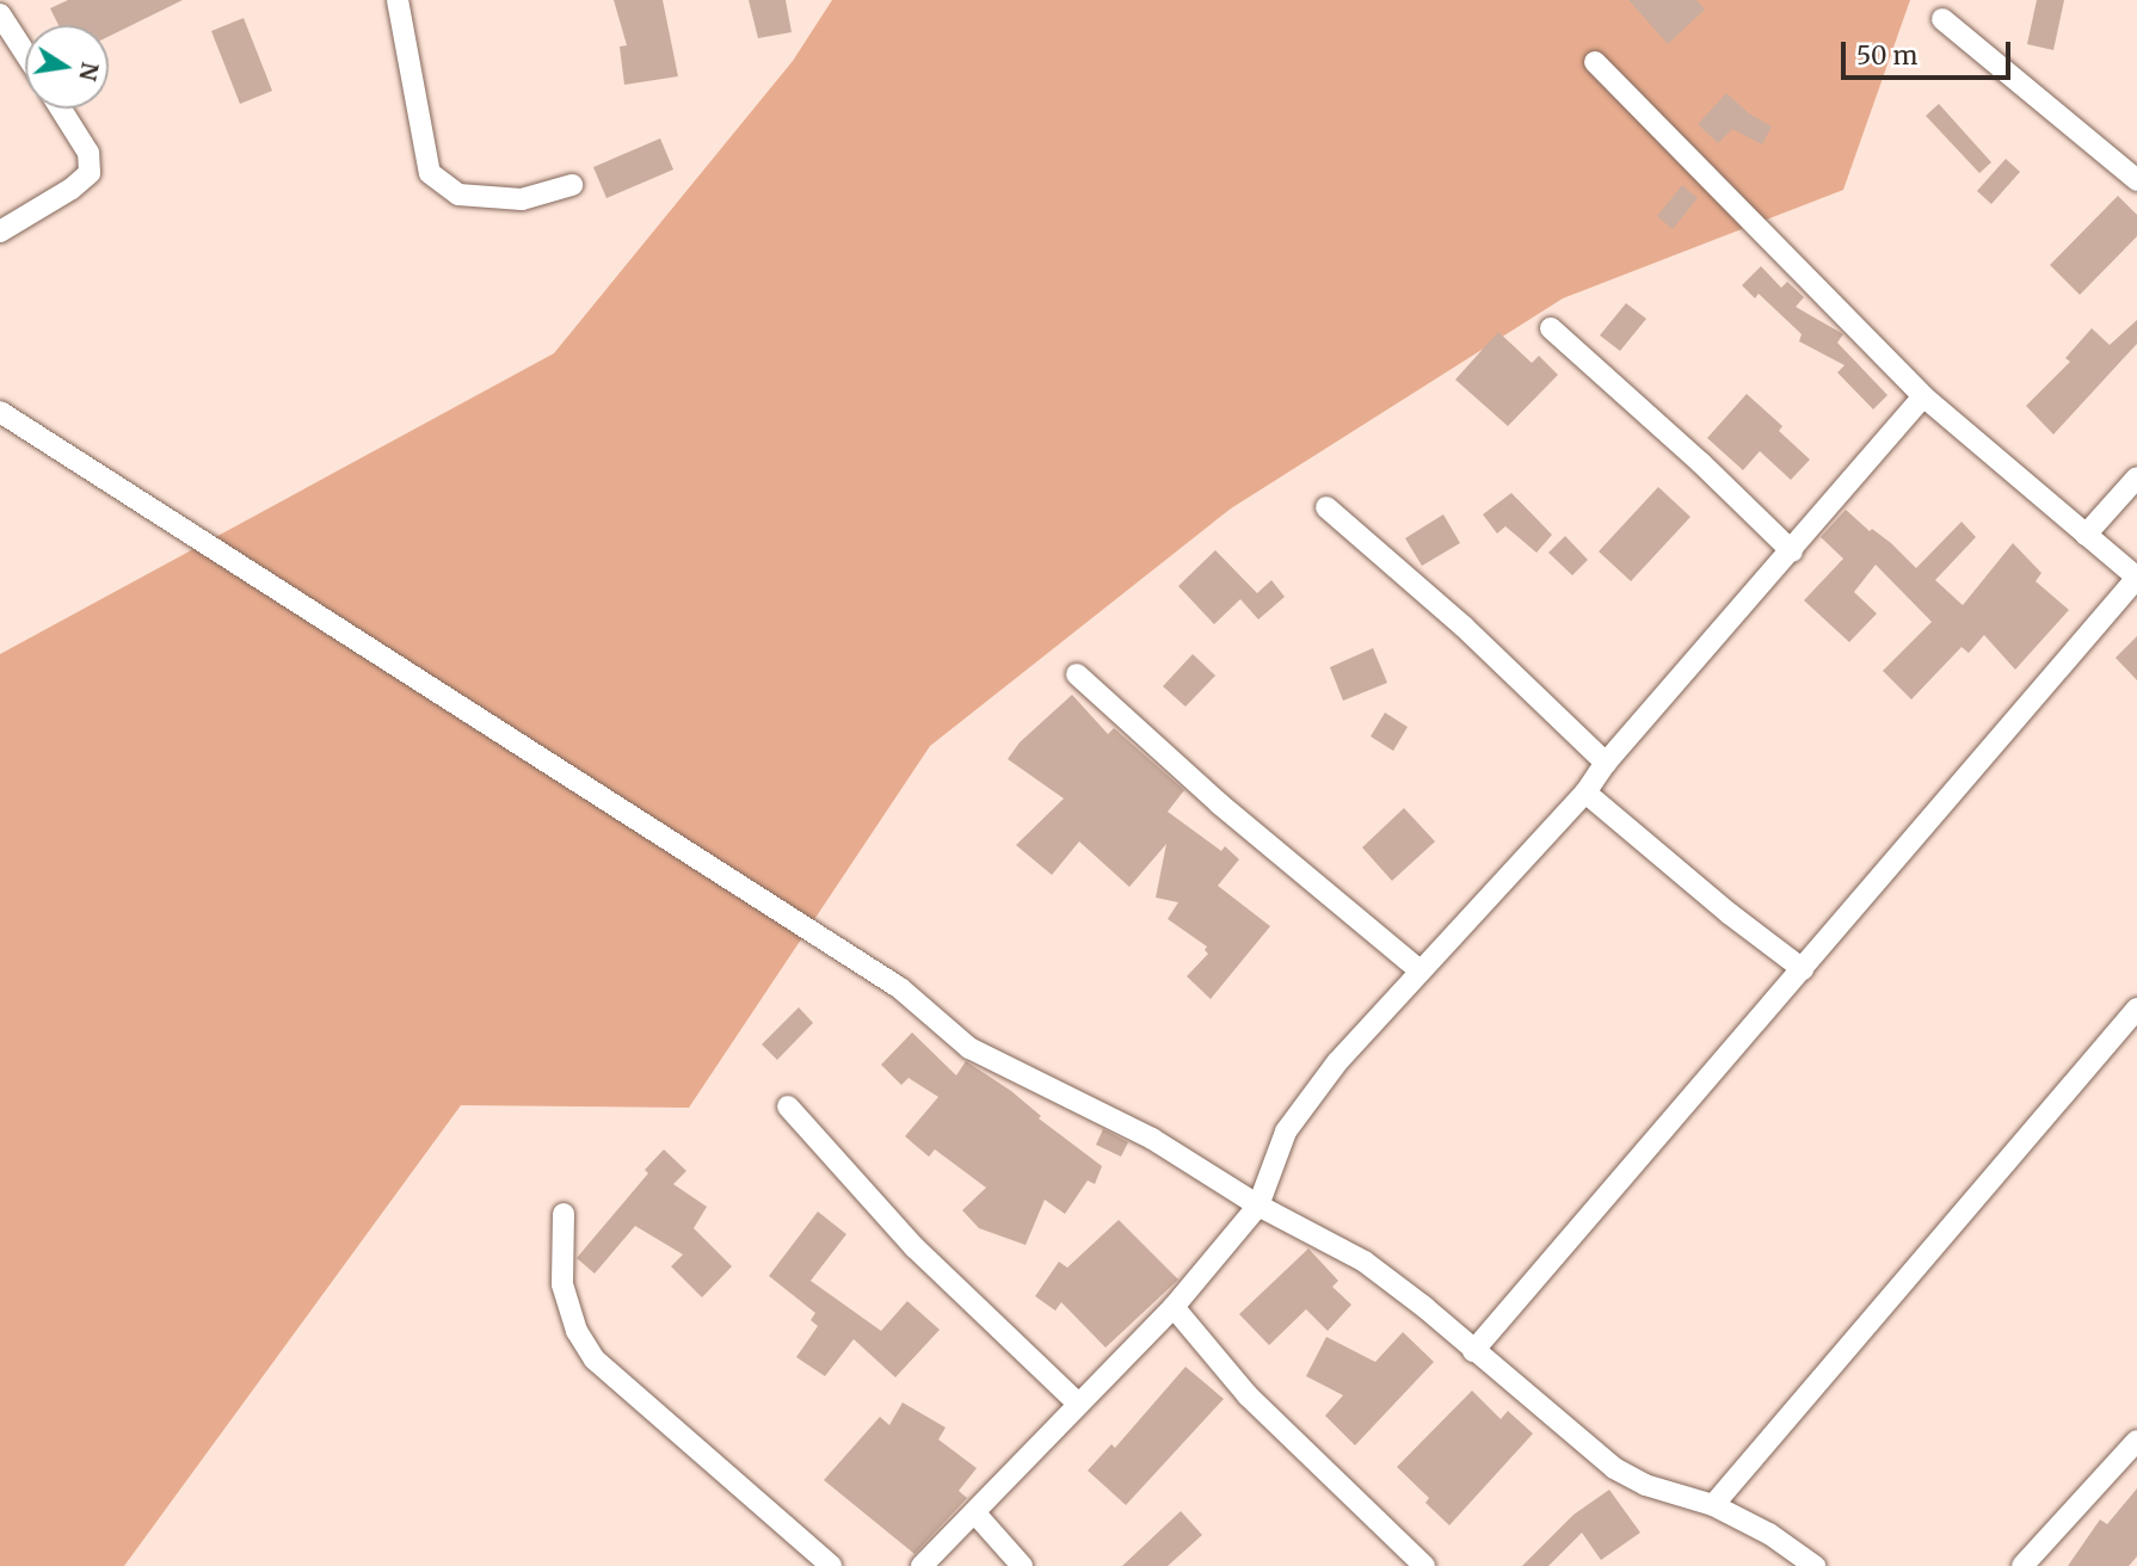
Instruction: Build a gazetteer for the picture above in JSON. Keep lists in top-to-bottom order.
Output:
{
  "scale_bar": "50 m",
  "north": "right"
}
